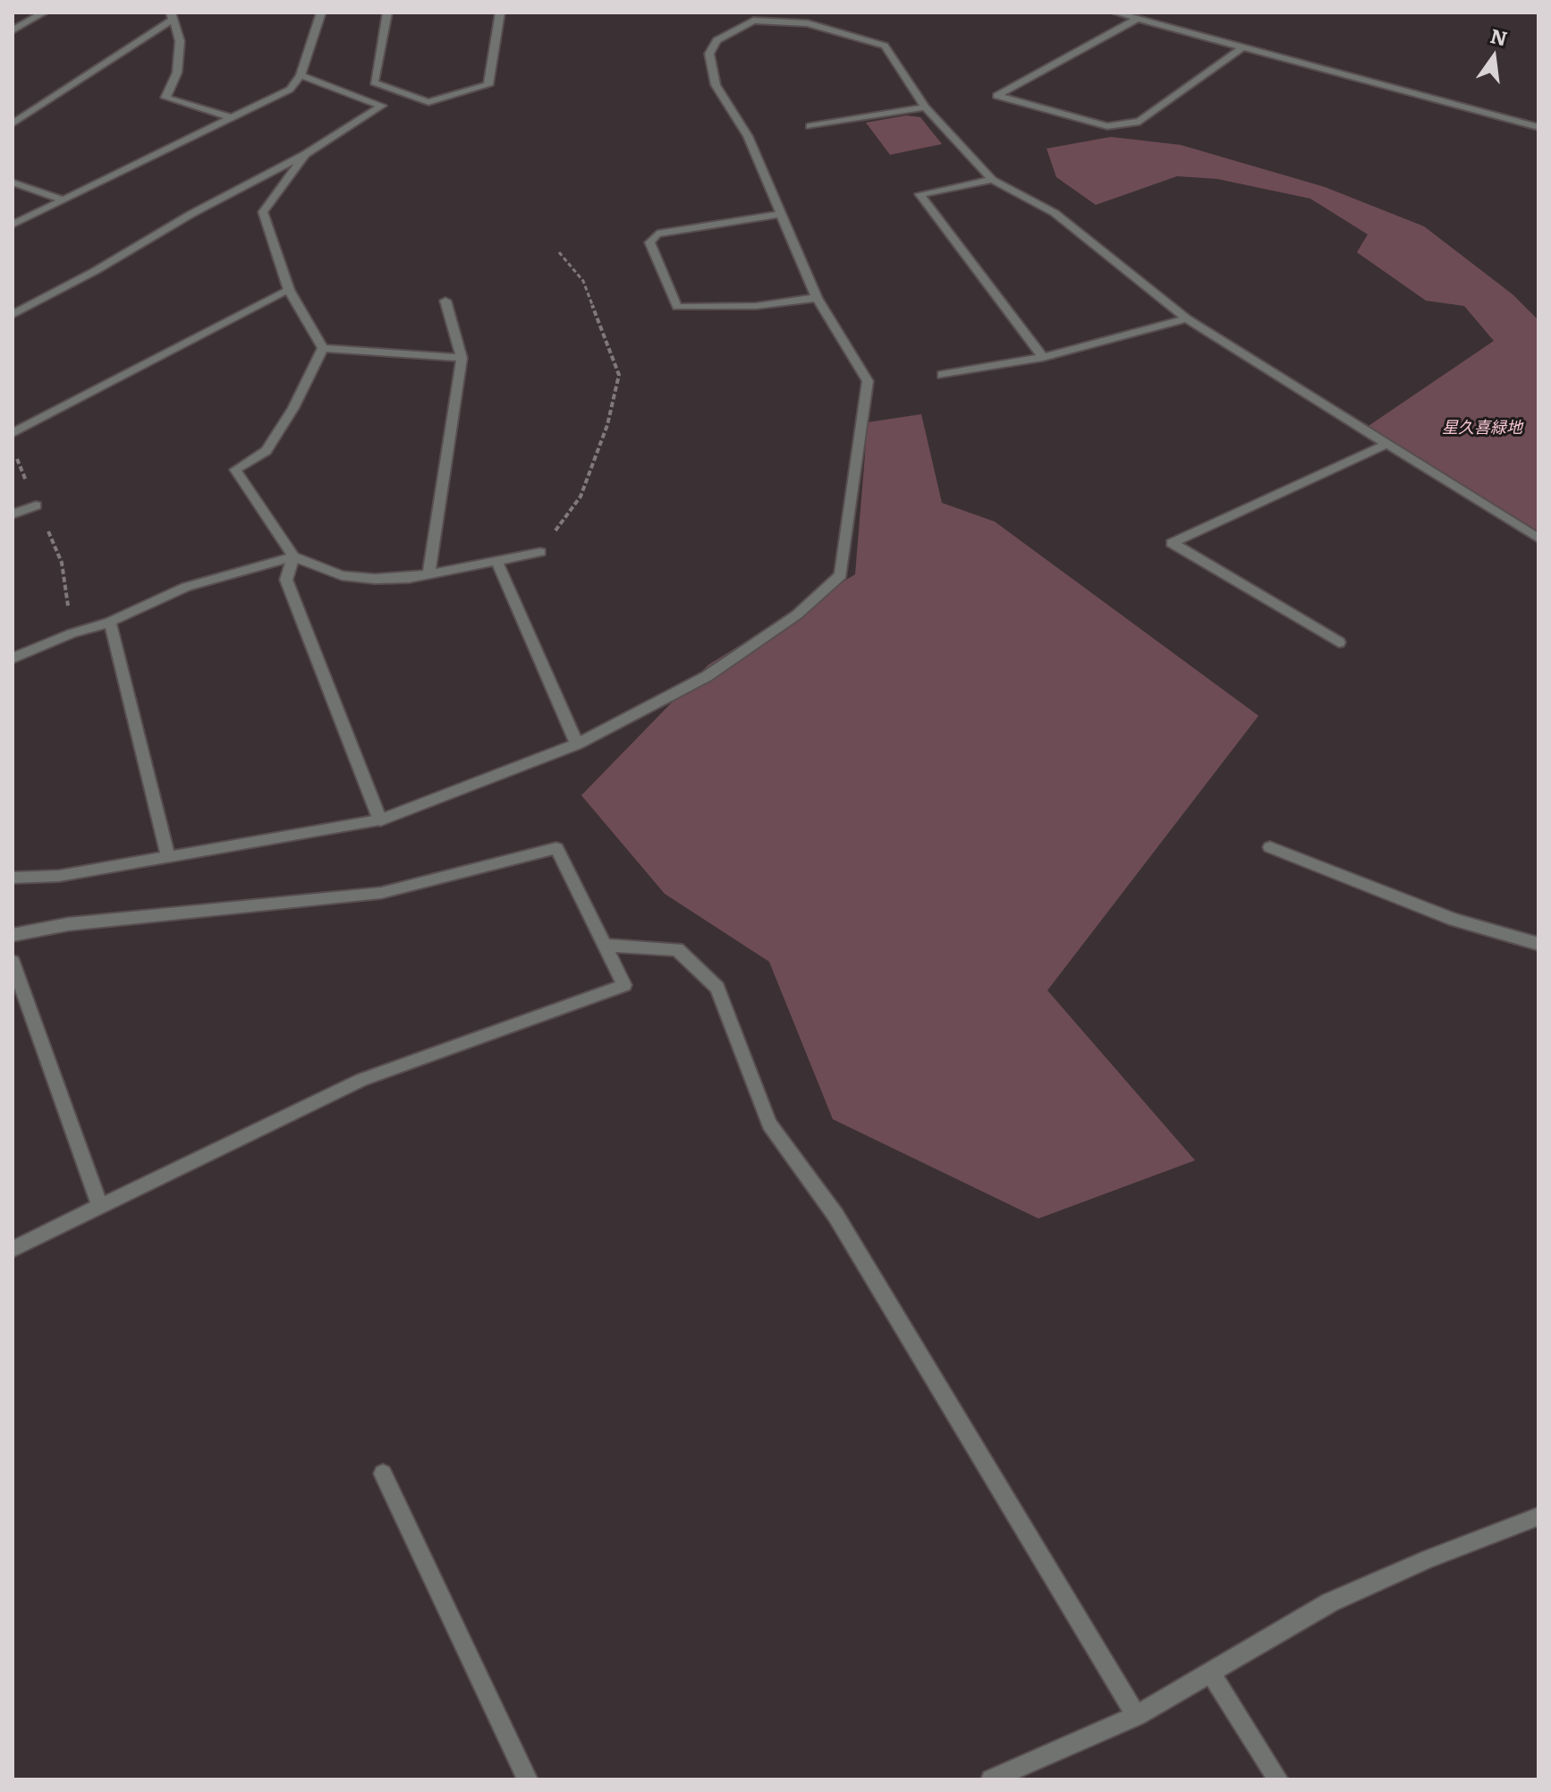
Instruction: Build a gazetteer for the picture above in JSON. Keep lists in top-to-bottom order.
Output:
{
  "parks": ["星久喜緑地"],
  "north": "top"
}
